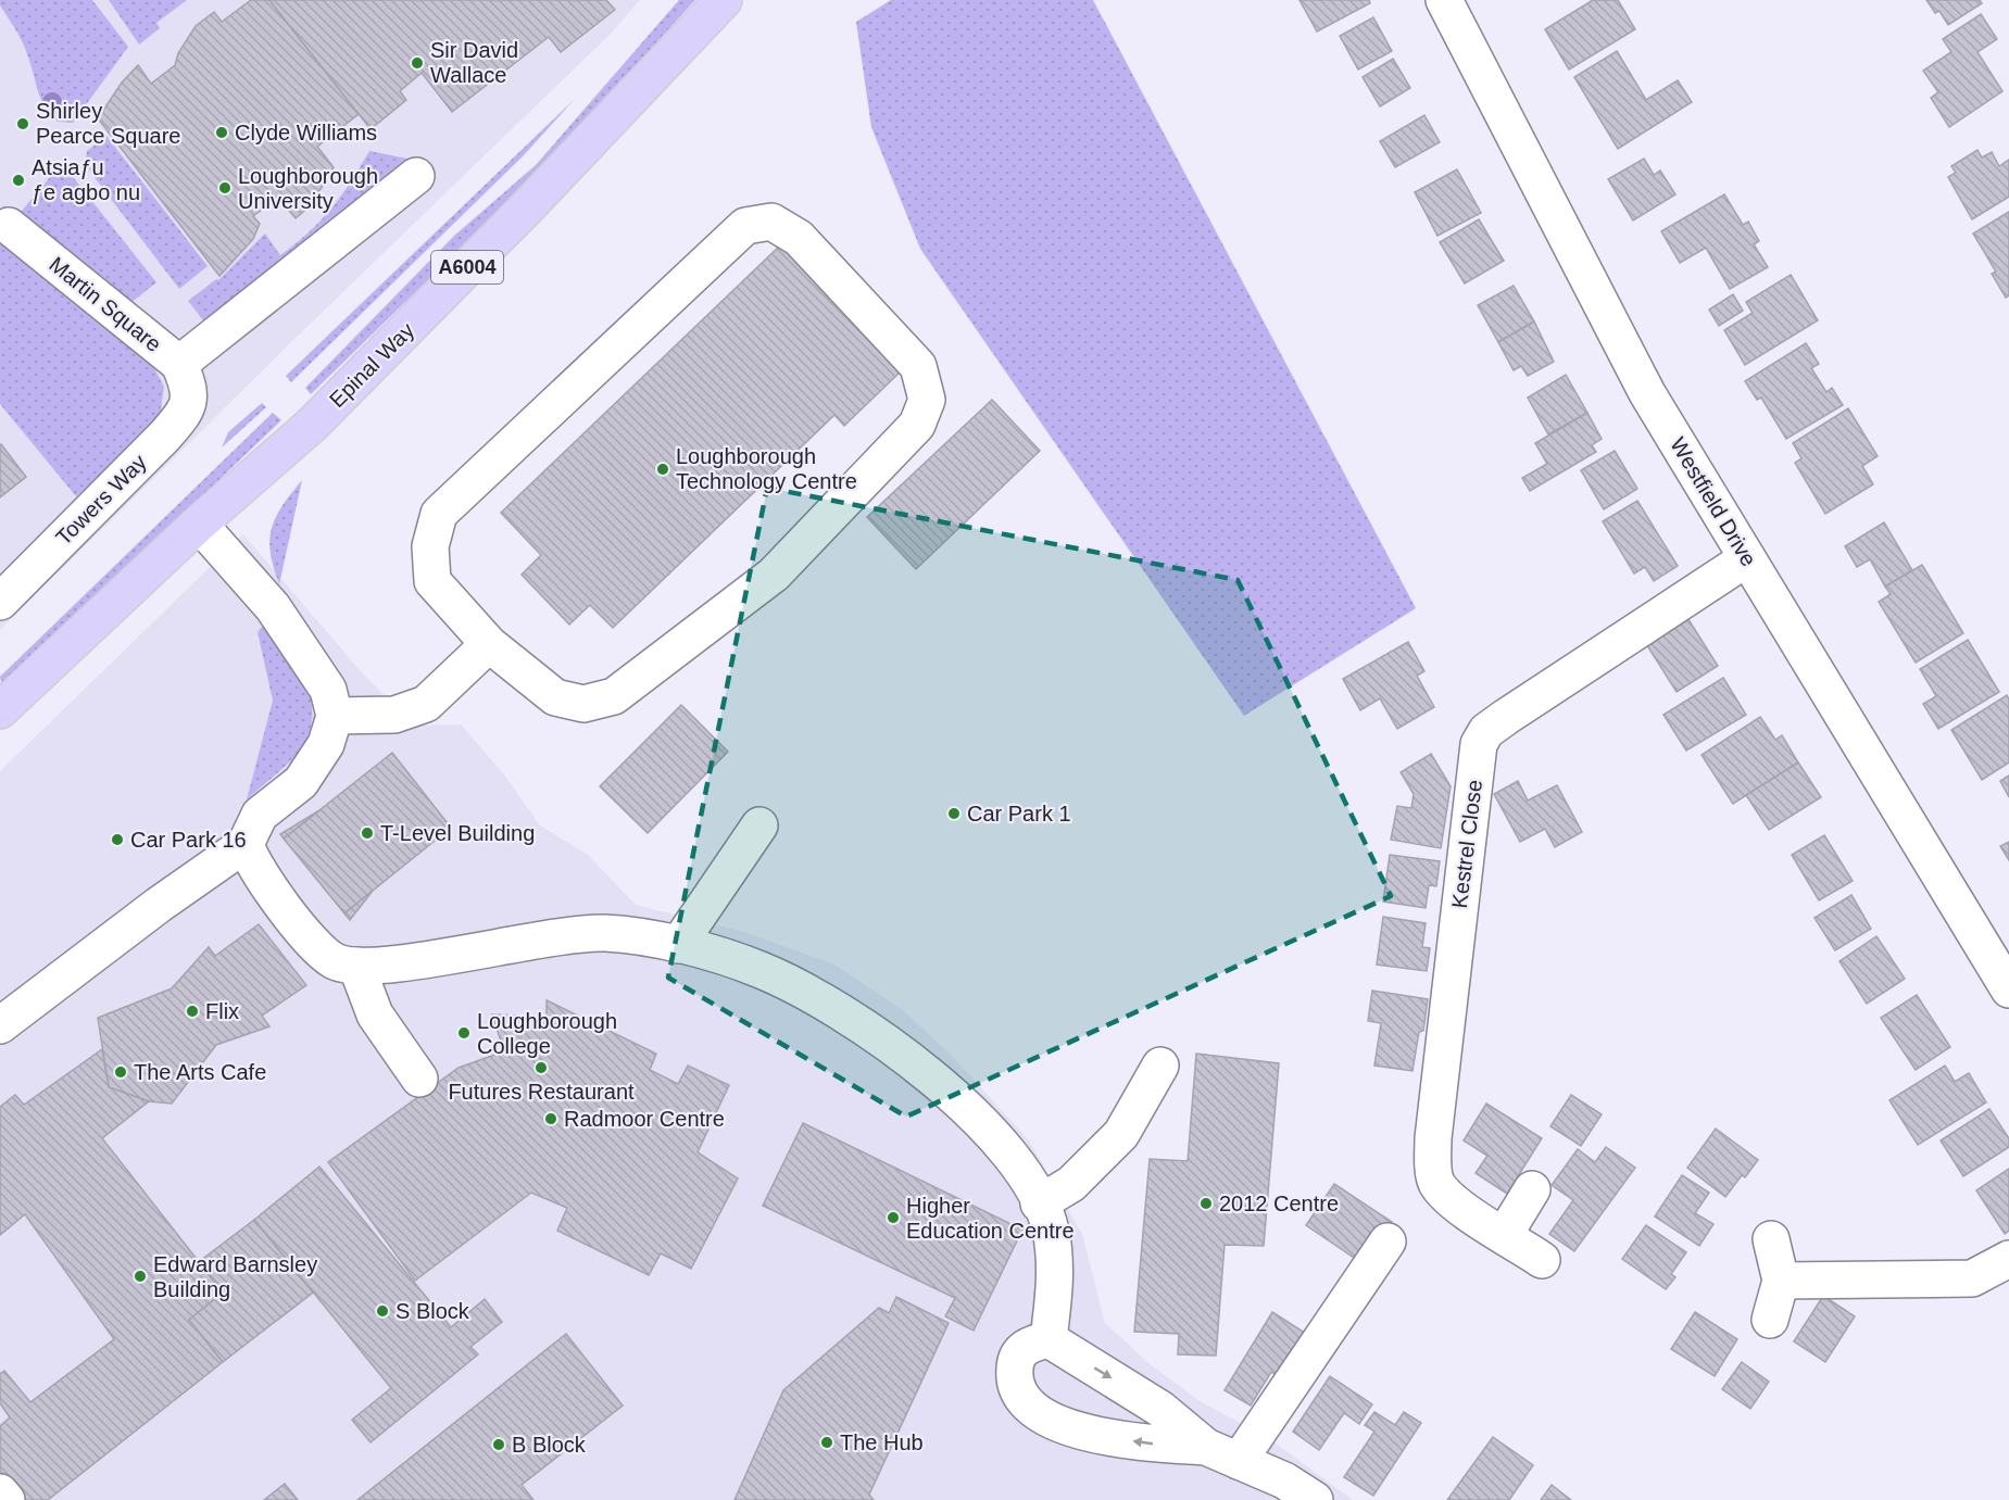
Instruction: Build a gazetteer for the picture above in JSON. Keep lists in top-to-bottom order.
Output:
{
  "streets": {
    "main road": ["A6004", "Epinal Way"],
    "street": [
      "Martin Square",
      "Towers Way",
      "Westfield Drive",
      "Kestrel Close"
    ]
  },
  "crossings": [
    ["Martin Square", "Towers Way"],
    ["Westfield Drive", "Kestrel Close"]
  ],
  "places": [
    "Sir David Wallace",
    "Shirley Pearce Square",
    "Clyde Williams",
    "Atsiaƒu ƒe agbo nu",
    "Loughborough University",
    "Loughborough Technology Centre",
    "Car Park 1",
    "T-Level Building",
    "Car Park 16",
    "Flix",
    "Loughborough College",
    "Futures Restaurant",
    "The Arts Cafe",
    "Radmoor Centre",
    "2012 Centre",
    "Higher Education Centre",
    "Edward Barnsley Building",
    "S Block",
    "The Hub",
    "B Block"
  ]
}
